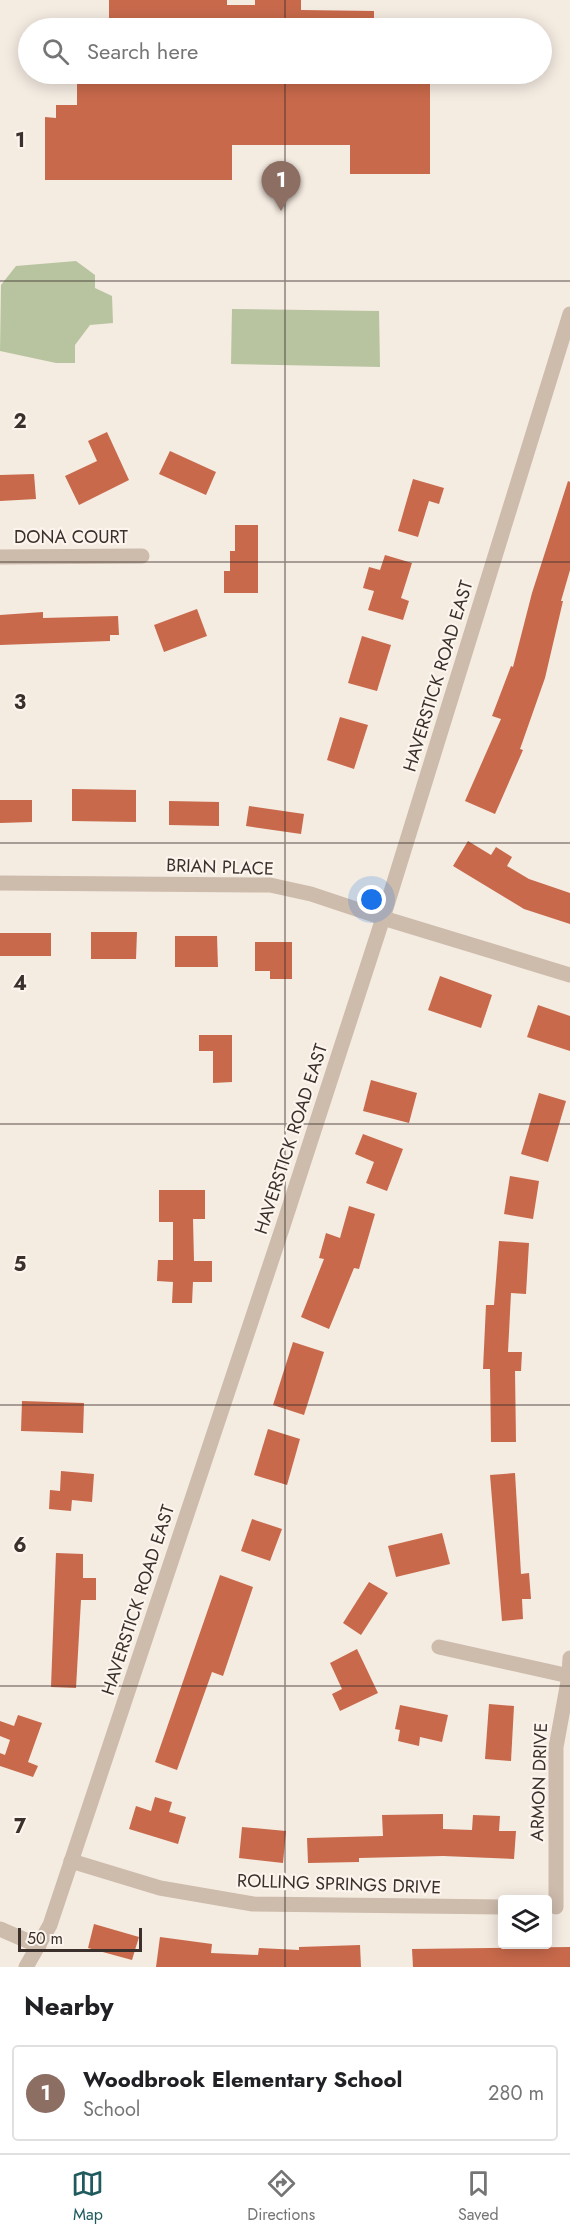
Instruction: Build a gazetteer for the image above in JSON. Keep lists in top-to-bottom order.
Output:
{
  "streets": {
    "street": [
      "DONA COURT",
      "HAVERSTICK ROAD EAST",
      "BRIAN PLACE",
      "ARMON DRIVE",
      "ROLLING SPRINGS DRIVE"
    ]
  },
  "crossings": [
    ["HAVERSTICK ROAD EAST", "BRIAN PLACE"],
    ["HAVERSTICK ROAD EAST", "ROLLING SPRINGS DRIVE"]
  ],
  "scale_bar": "50 m",
  "page": {
    "search": "Search here",
    "pins": "1",
    "scale": "50 m",
    "heading": "Nearby",
    "list": [
      {
        "mark": "1",
        "name": "Woodbrook Elementary School",
        "note": "School",
        "value": "280 m"
      }
    ],
    "nav": ["Map", "Directions", "Saved"]
  },
  "grid": {
    "rows": [
      "1",
      "2",
      "3",
      "4",
      "5",
      "6",
      "7"
    ]
  }
}
